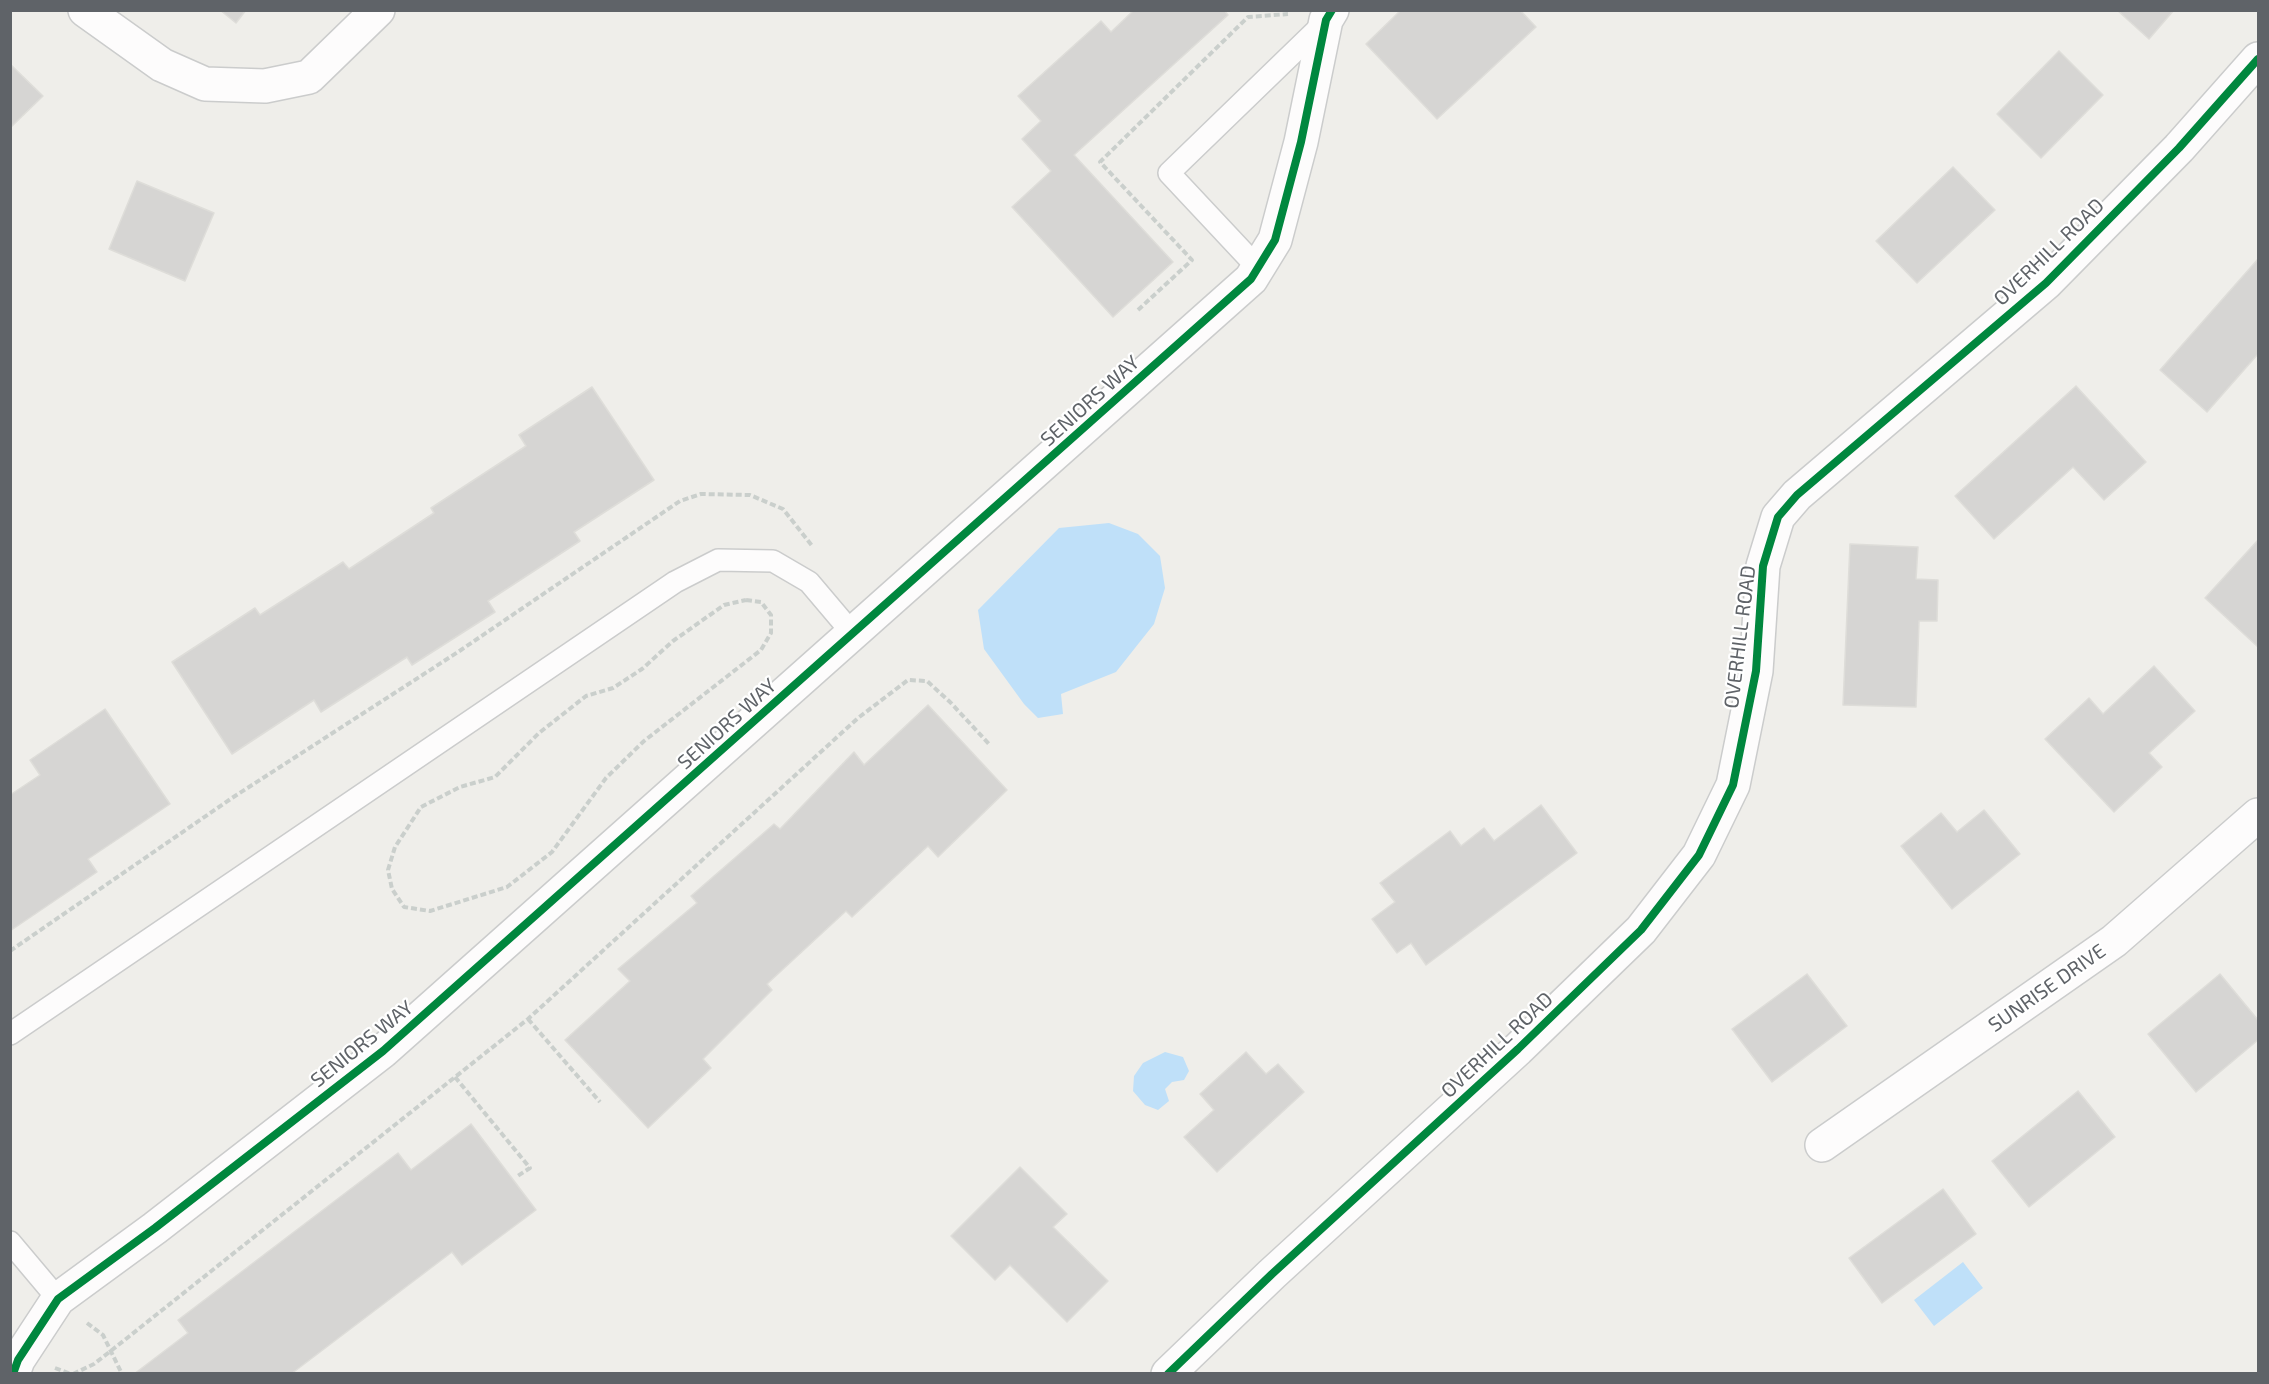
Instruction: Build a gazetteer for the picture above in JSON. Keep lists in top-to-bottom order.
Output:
{
  "streets": {
    "street": ["OVERHILL ROAD", "SENIORS WAY", "SUNRISE DRIVE"]
  }
}
